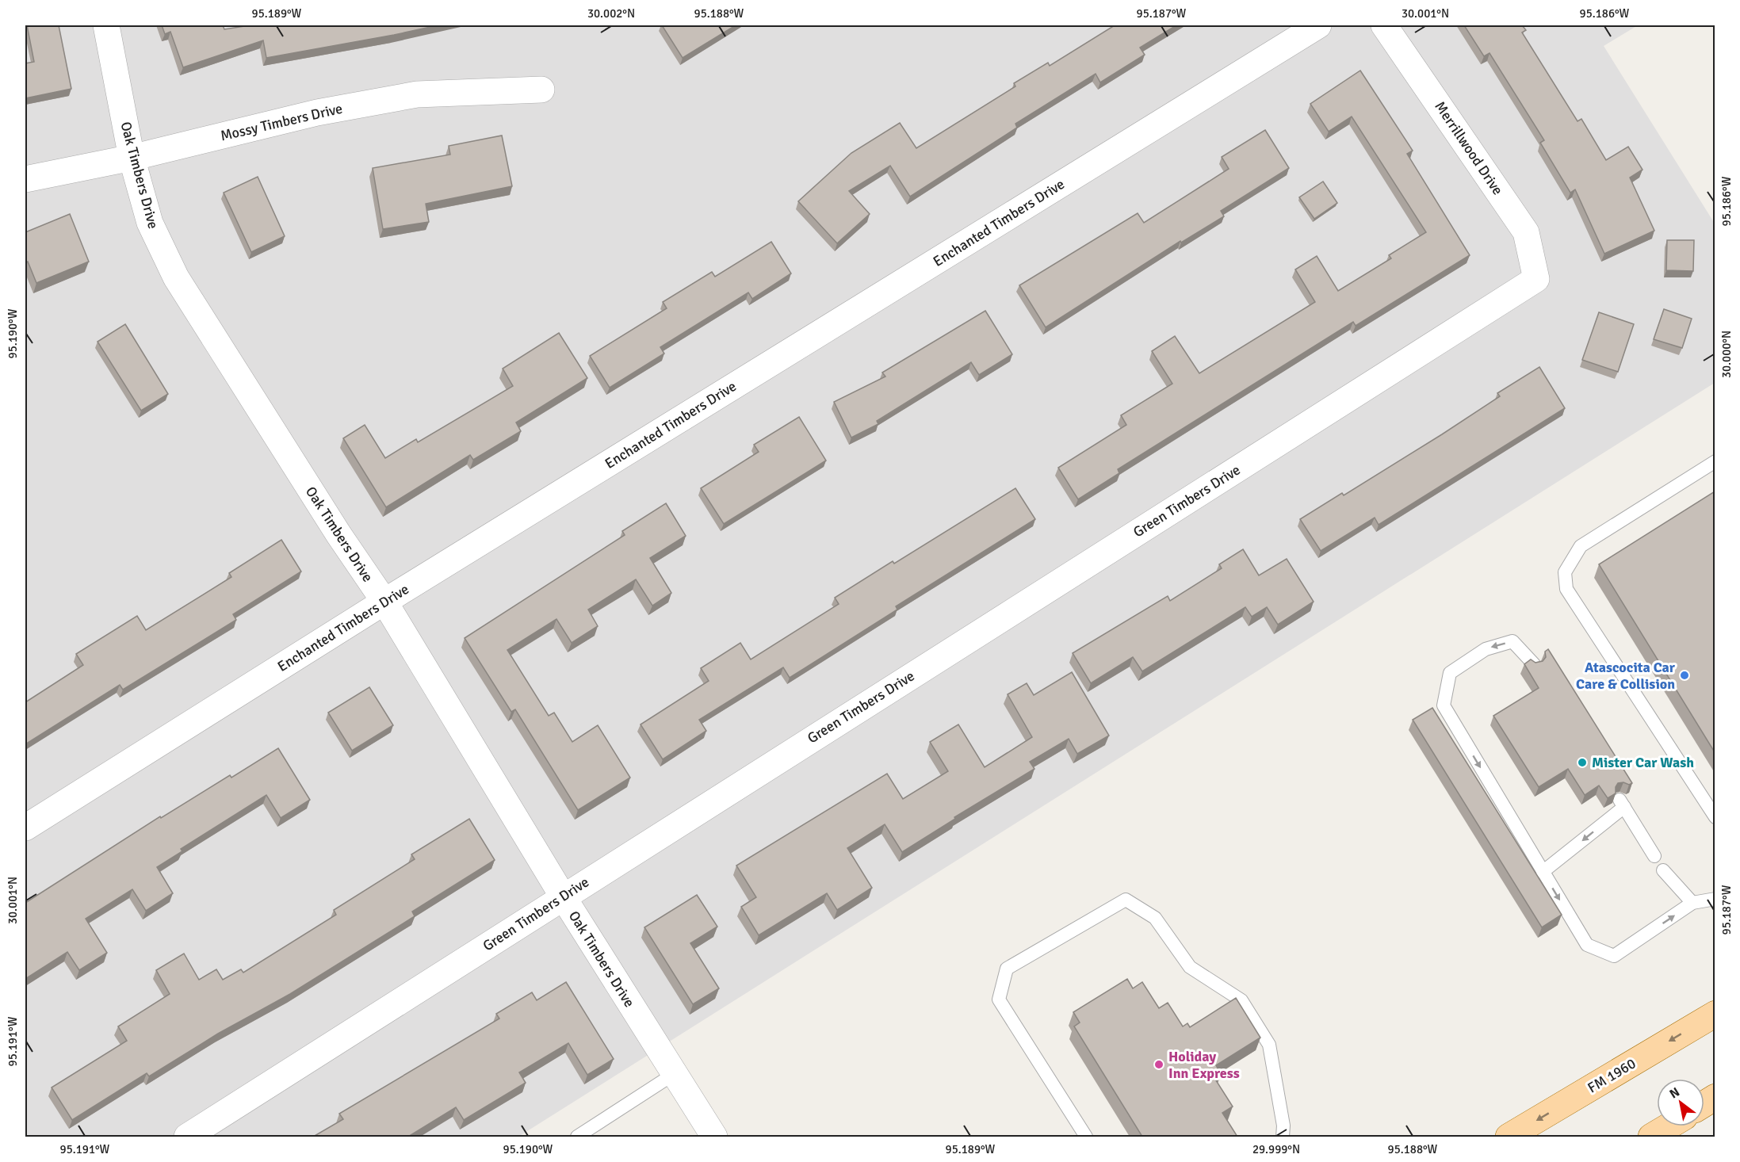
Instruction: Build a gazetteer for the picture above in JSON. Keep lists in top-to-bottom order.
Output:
{
  "streets": {
    "main road": ["FM 1960"],
    "street": [
      "Mossy Timbers Drive",
      "Merrillwood Drive",
      "Oak Timbers Drive",
      "Enchanted Timbers Drive",
      "Green Timbers Drive"
    ]
  },
  "crossings": [
    ["Mossy Timbers Drive", "Oak Timbers Drive"],
    ["Merrillwood Drive", "Green Timbers Drive"],
    ["Oak Timbers Drive", "Enchanted Timbers Drive"],
    ["Oak Timbers Drive", "Green Timbers Drive"]
  ],
  "one_way": ["FM 1960"],
  "places": ["Atascocita Car Care & Collision", "Mister Car Wash", "Holiday Inn Express"],
  "north": "top left",
  "coordinates": [
    "95.189°W",
    "30.002°N",
    "95.188°W",
    "95.187°W",
    "30.001°N",
    "95.186°W",
    "95.190°W",
    "30.000°N",
    "95.191°W",
    "29.999°N"
  ]
}
